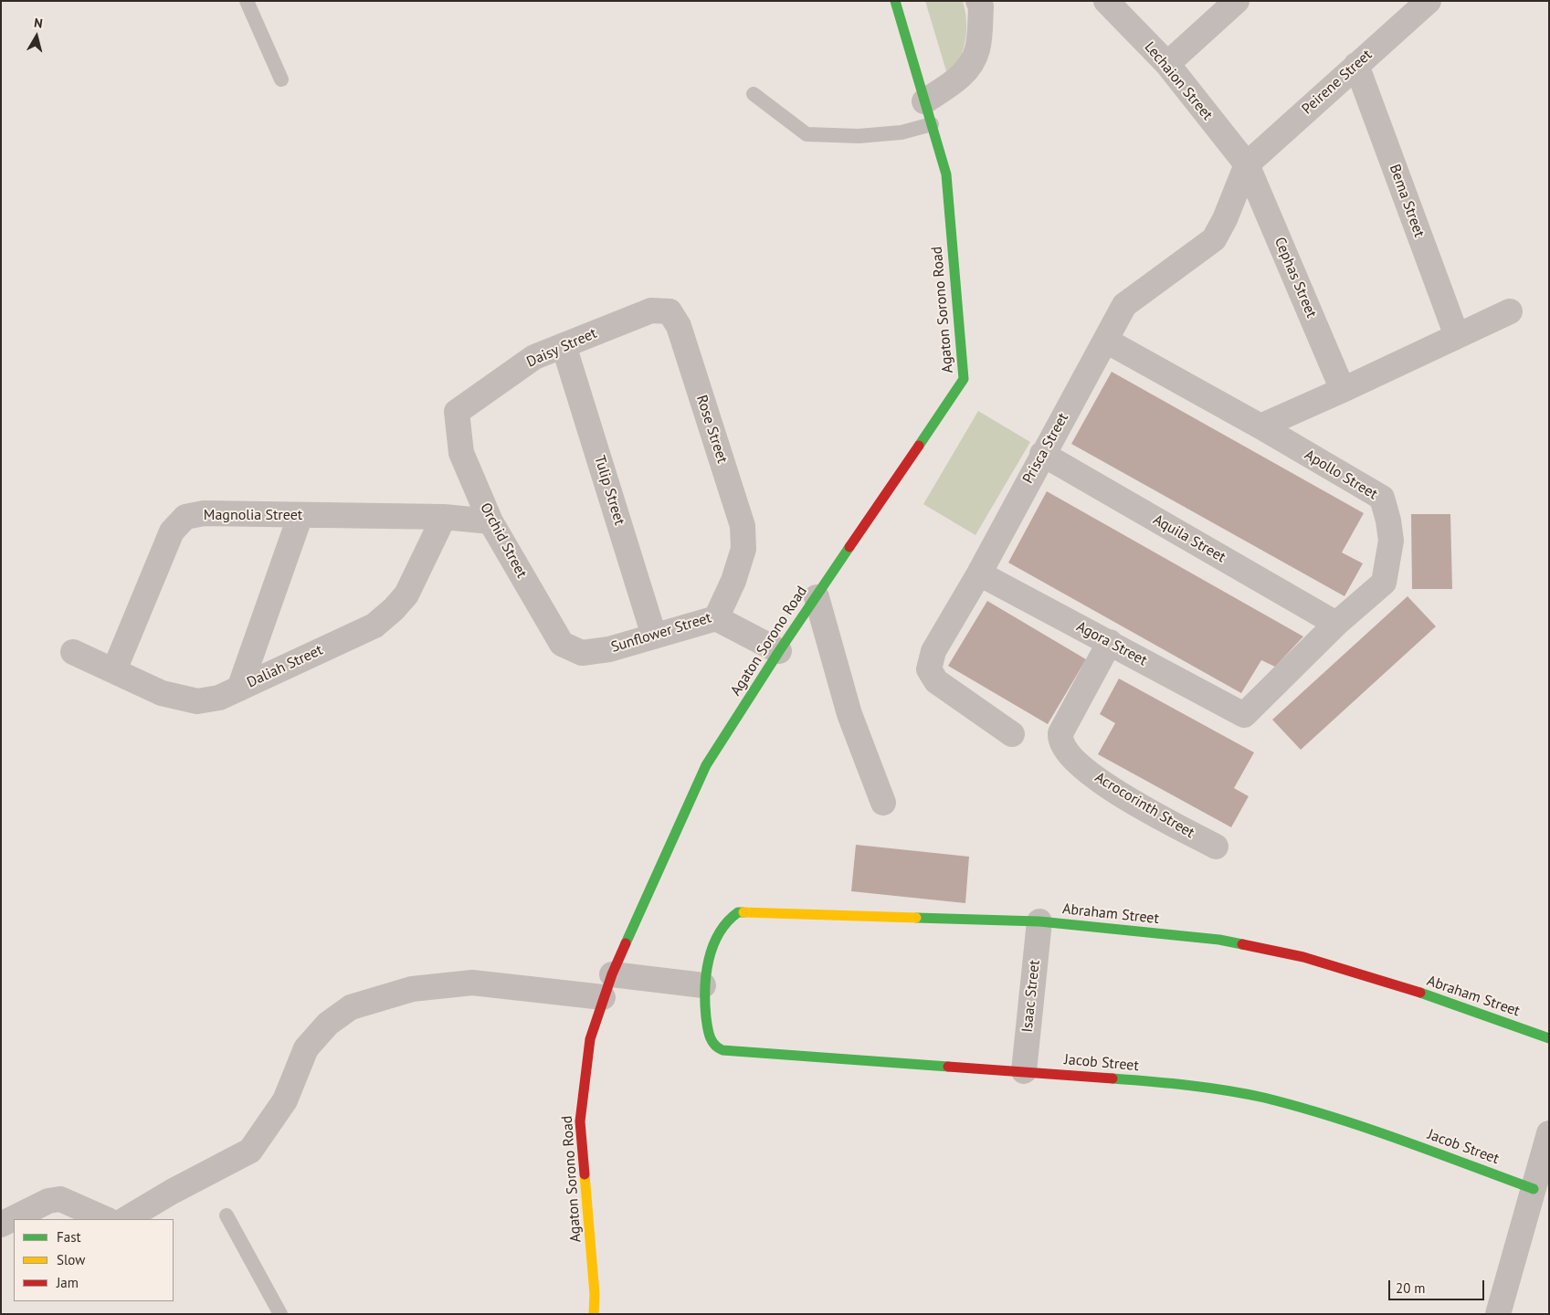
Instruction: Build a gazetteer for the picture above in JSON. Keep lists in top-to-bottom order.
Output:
{
  "streets": {
    "street": [
      "Lechaion Street",
      "Peirene Street",
      "Bema Street",
      "Cephas Street",
      "Agaton Sorono Road",
      "Daisy Street",
      "Rose Street",
      "Prisca Street",
      "Apollo Street",
      "Tulip Street",
      "Magnolia Street",
      "Aquila Street",
      "Orchid Street",
      "Sunflower Street",
      "Agora Street",
      "Daliah Street",
      "Acrocorinth Street",
      "Abraham Street",
      "Isaac Street",
      "Jacob Street"
    ]
  },
  "crossings": [
    ["Lechaion Street", "Peirene Street"],
    ["Lechaion Street", "Cephas Street"],
    ["Lechaion Street", "Prisca Street"],
    ["Peirene Street", "Bema Street"],
    ["Peirene Street", "Cephas Street"],
    ["Peirene Street", "Prisca Street"],
    ["Cephas Street", "Prisca Street"],
    ["Daisy Street", "Rose Street"],
    ["Daisy Street", "Tulip Street"],
    ["Daisy Street", "Orchid Street"],
    ["Rose Street", "Sunflower Street"],
    ["Prisca Street", "Apollo Street"],
    ["Prisca Street", "Aquila Street"],
    ["Prisca Street", "Agora Street"],
    ["Apollo Street", "Aquila Street"],
    ["Apollo Street", "Agora Street"],
    ["Tulip Street", "Sunflower Street"],
    ["Magnolia Street", "Orchid Street"],
    ["Magnolia Street", "Daliah Street"],
    ["Orchid Street", "Sunflower Street"],
    ["Agora Street", "Acrocorinth Street"],
    ["Abraham Street", "Isaac Street"],
    ["Abraham Street", "Jacob Street"],
    ["Isaac Street", "Jacob Street"]
  ],
  "legend": ["Fast", "Slow", "Jam"],
  "scale_bar": "20 m",
  "north": "top"
}
